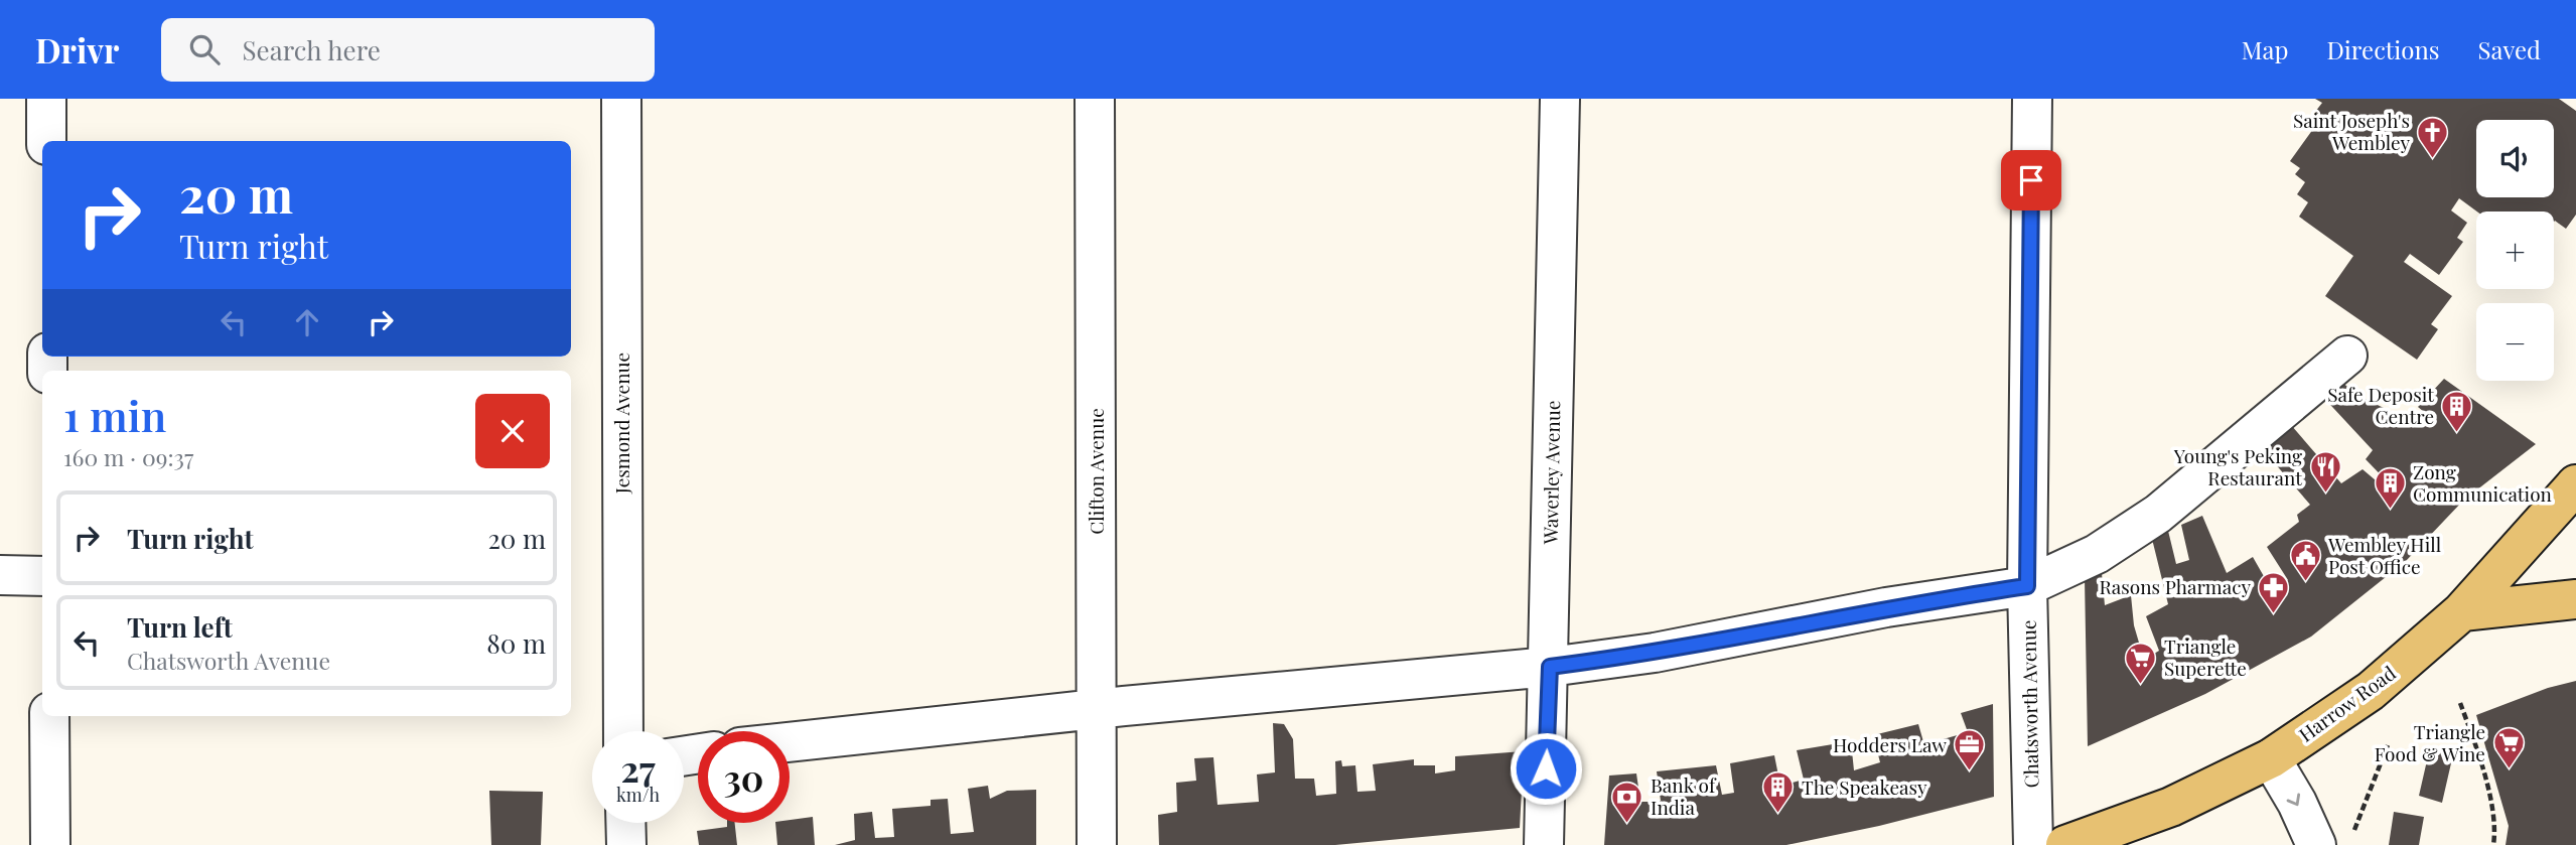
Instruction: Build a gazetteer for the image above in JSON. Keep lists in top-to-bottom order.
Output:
{
  "streets": {
    "main road": ["Harrow Road"],
    "street": [
      "Jesmond Avenue",
      "Clifton Avenue",
      "Waverley Avenue",
      "Chatsworth Avenue"
    ]
  },
  "places": {
    "church": ["Saint Joseph's Wembley"],
    "building": ["Safe Deposit Centre", "Zong Communication", "The Speakeasy"],
    "restaurant": ["Young's Peking Restaurant"],
    "public building": ["Wembley Hill Post Office"],
    "pharmacy": ["Rasons Pharmacy"],
    "supermarket": ["Triangle Superette", "Triangle Food & Wine"],
    "office": ["Hodders Law"],
    "bank": ["Bank of India"]
  },
  "page": {
    "header": "Drivr",
    "search": "Search here",
    "nav": ["Map", "Directions", "Saved"],
    "map_buttons": ["+", "−"],
    "turn": ["20 m", "Turn right"],
    "heading": ["1 min", "160 m · 09:37"],
    "list": [
      {
        "name": "Turn right",
        "value": "20 m"
      },
      {
        "name": "Turn left",
        "note": "Chatsworth Avenue",
        "value": "80 m"
      }
    ],
    "speed": "27 km/h",
    "limit": "30"
  }
}
